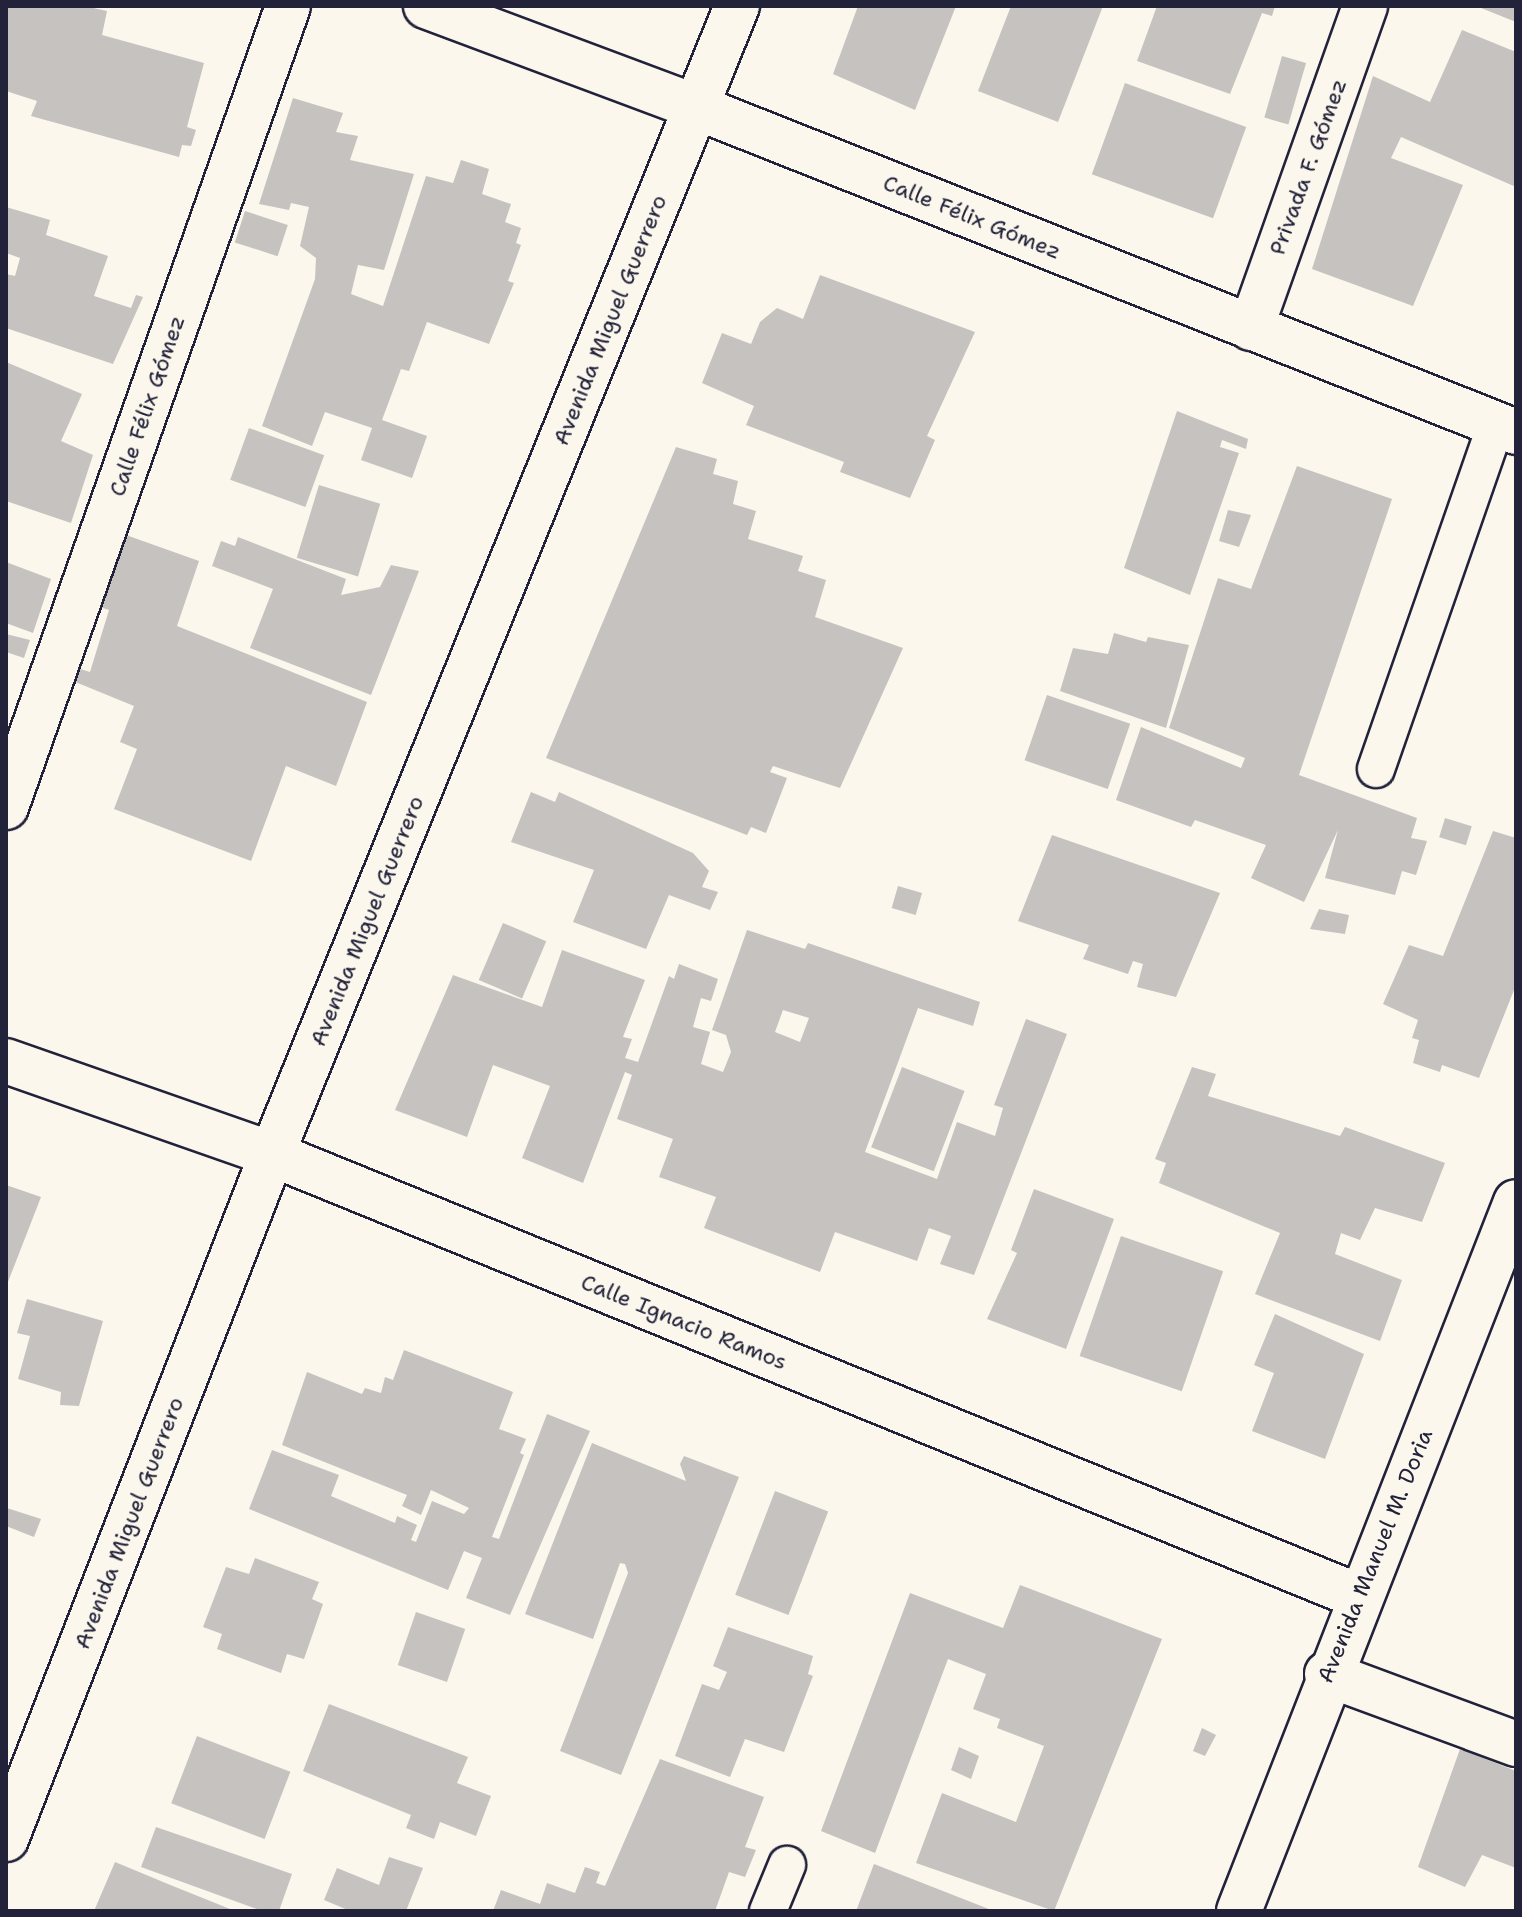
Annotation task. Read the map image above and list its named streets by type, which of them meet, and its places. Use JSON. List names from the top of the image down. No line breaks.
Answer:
{"streets":{"street":["Privada F. Gómez","Calle Félix Gómez","Avenida Miguel Guerrero","Calle Ignacio Ramos","Avenida Manuel M. Doria"]},"crossings":[["Privada F. Gómez","Calle Félix Gómez"],["Calle Félix Gómez","Avenida Miguel Guerrero"],["Avenida Miguel Guerrero","Calle Ignacio Ramos"],["Calle Ignacio Ramos","Avenida Manuel M. Doria"]]}
